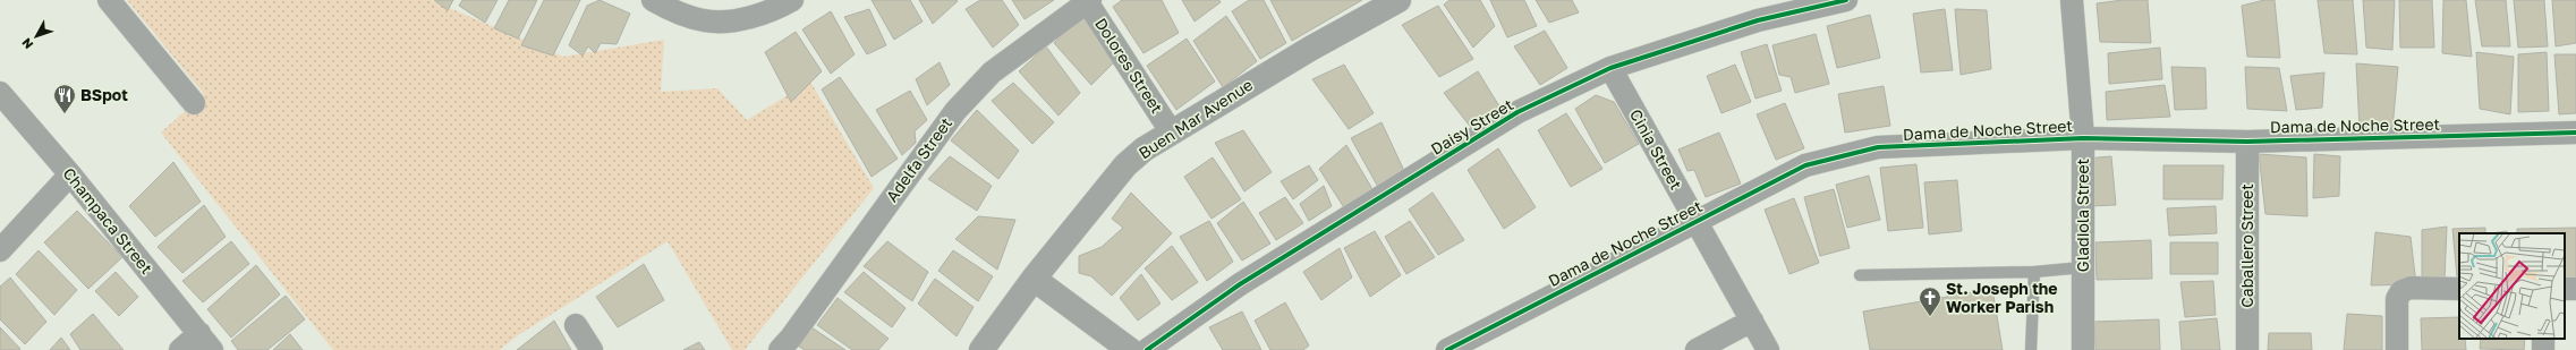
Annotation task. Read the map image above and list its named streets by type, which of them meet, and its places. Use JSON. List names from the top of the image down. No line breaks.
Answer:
{"streets":{"street":["Dolores Street","Buen Mar Avenue","Dama de Noche Street","Daisy Street","Cinia Street","Adelfa Street","Gladiola Street","Champaca Street","Caballero Street"]},"crossings":[["Dolores Street","Buen Mar Avenue"],["Dolores Street","Adelfa Street"],["Dama de Noche Street","Cinia Street"],["Dama de Noche Street","Gladiola Street"],["Dama de Noche Street","Caballero Street"],["Daisy Street","Cinia Street"]],"places":{"restaurant":["BSpot"],"church":["St. Joseph the Worker Parish"]},"north":"bottom left"}
